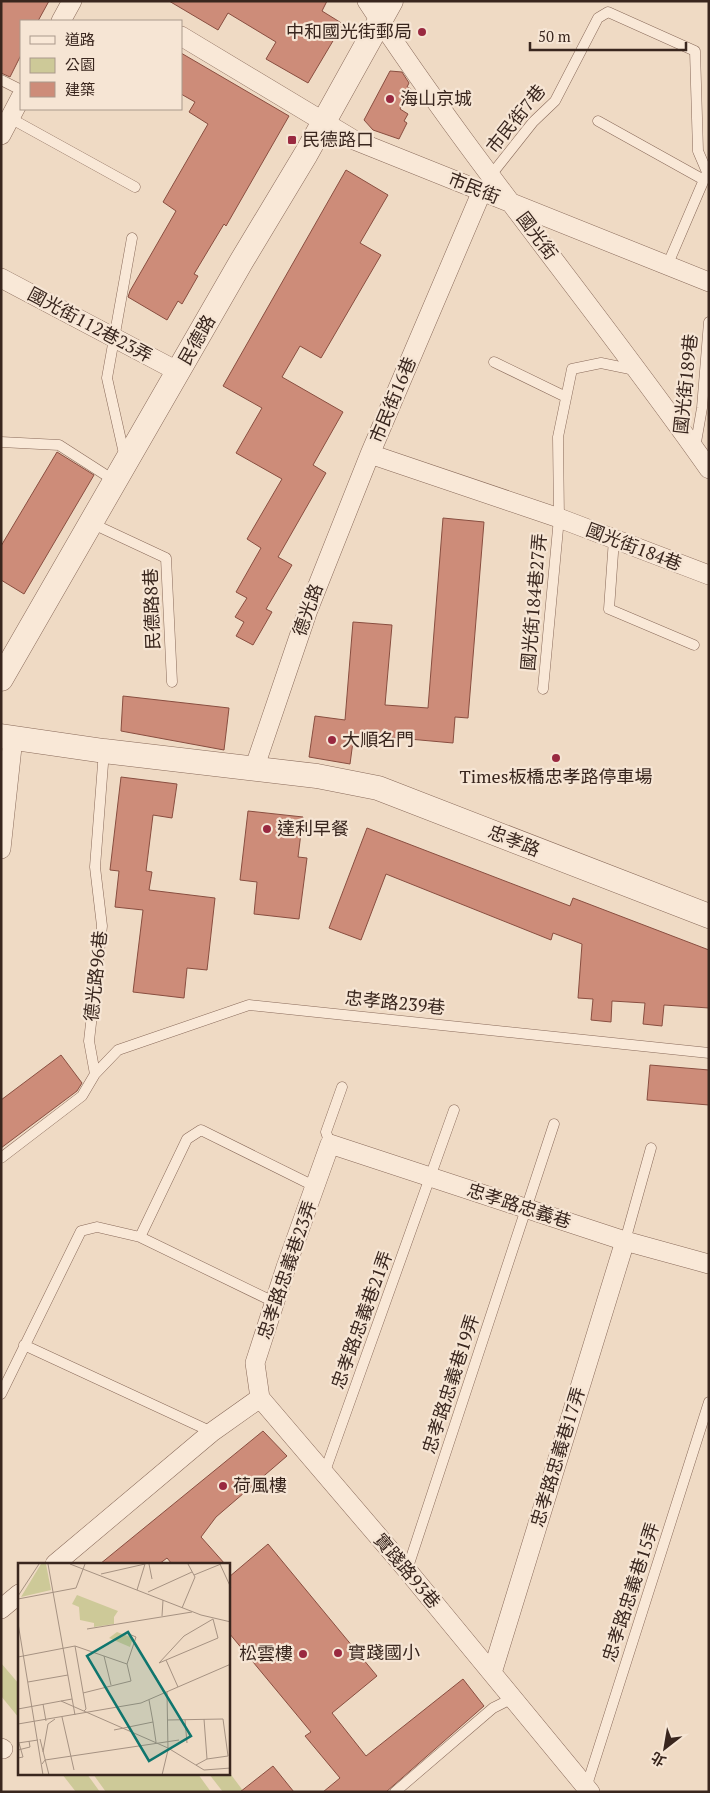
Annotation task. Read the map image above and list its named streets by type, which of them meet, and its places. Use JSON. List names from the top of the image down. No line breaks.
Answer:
{"streets":{"street":["市民街","國光街","國光街112巷23弄","民德路","市民街16巷","國光街184巷","德光路","忠孝路","忠孝路忠義巷","忠孝路忠義巷23弄","忠孝路忠義巷17弄","實踐路93巷"],"lane":["市民街7巷","國光街189巷","國光街184巷27弄","民德路8巷","德光路96巷","忠孝路239巷","忠孝路忠義巷21弄","忠孝路忠義巷19弄","忠孝路忠義巷15弄"]},"crossings":[["市民街7巷","市民街"],["市民街7巷","國光街"],["市民街7巷","市民街16巷"],["市民街","國光街"],["市民街","民德路"],["市民街","市民街16巷"],["國光街","民德路"],["國光街","國光街189巷"],["國光街","市民街16巷"],["國光街","國光街184巷27弄"],["國光街112巷23弄","民德路"],["民德路","民德路8巷"],["市民街16巷","國光街184巷"],["市民街16巷","國光街184巷27弄"],["市民街16巷","德光路"],["國光街184巷","國光街184巷27弄"],["德光路","忠孝路"],["德光路96巷","忠孝路239巷"],["忠孝路忠義巷","忠孝路忠義巷23弄"],["忠孝路忠義巷","忠孝路忠義巷21弄"],["忠孝路忠義巷","忠孝路忠義巷19弄"],["忠孝路忠義巷","忠孝路忠義巷17弄"],["忠孝路忠義巷23弄","實踐路93巷"],["忠孝路忠義巷21弄","實踐路93巷"],["忠孝路忠義巷19弄","實踐路93巷"],["忠孝路忠義巷17弄","實踐路93巷"],["實踐路93巷","忠孝路忠義巷15弄"]],"places":{"other":["中和國光街郵局","海山京城","大順名門","Times板橋忠孝路停車場","達利早餐","荷風樓","實踐國小","松雲樓"],"transit":["民德路口"]},"legend":["道路","公園","建築"],"scale_bar":"50 m","north":"bottom left"}
